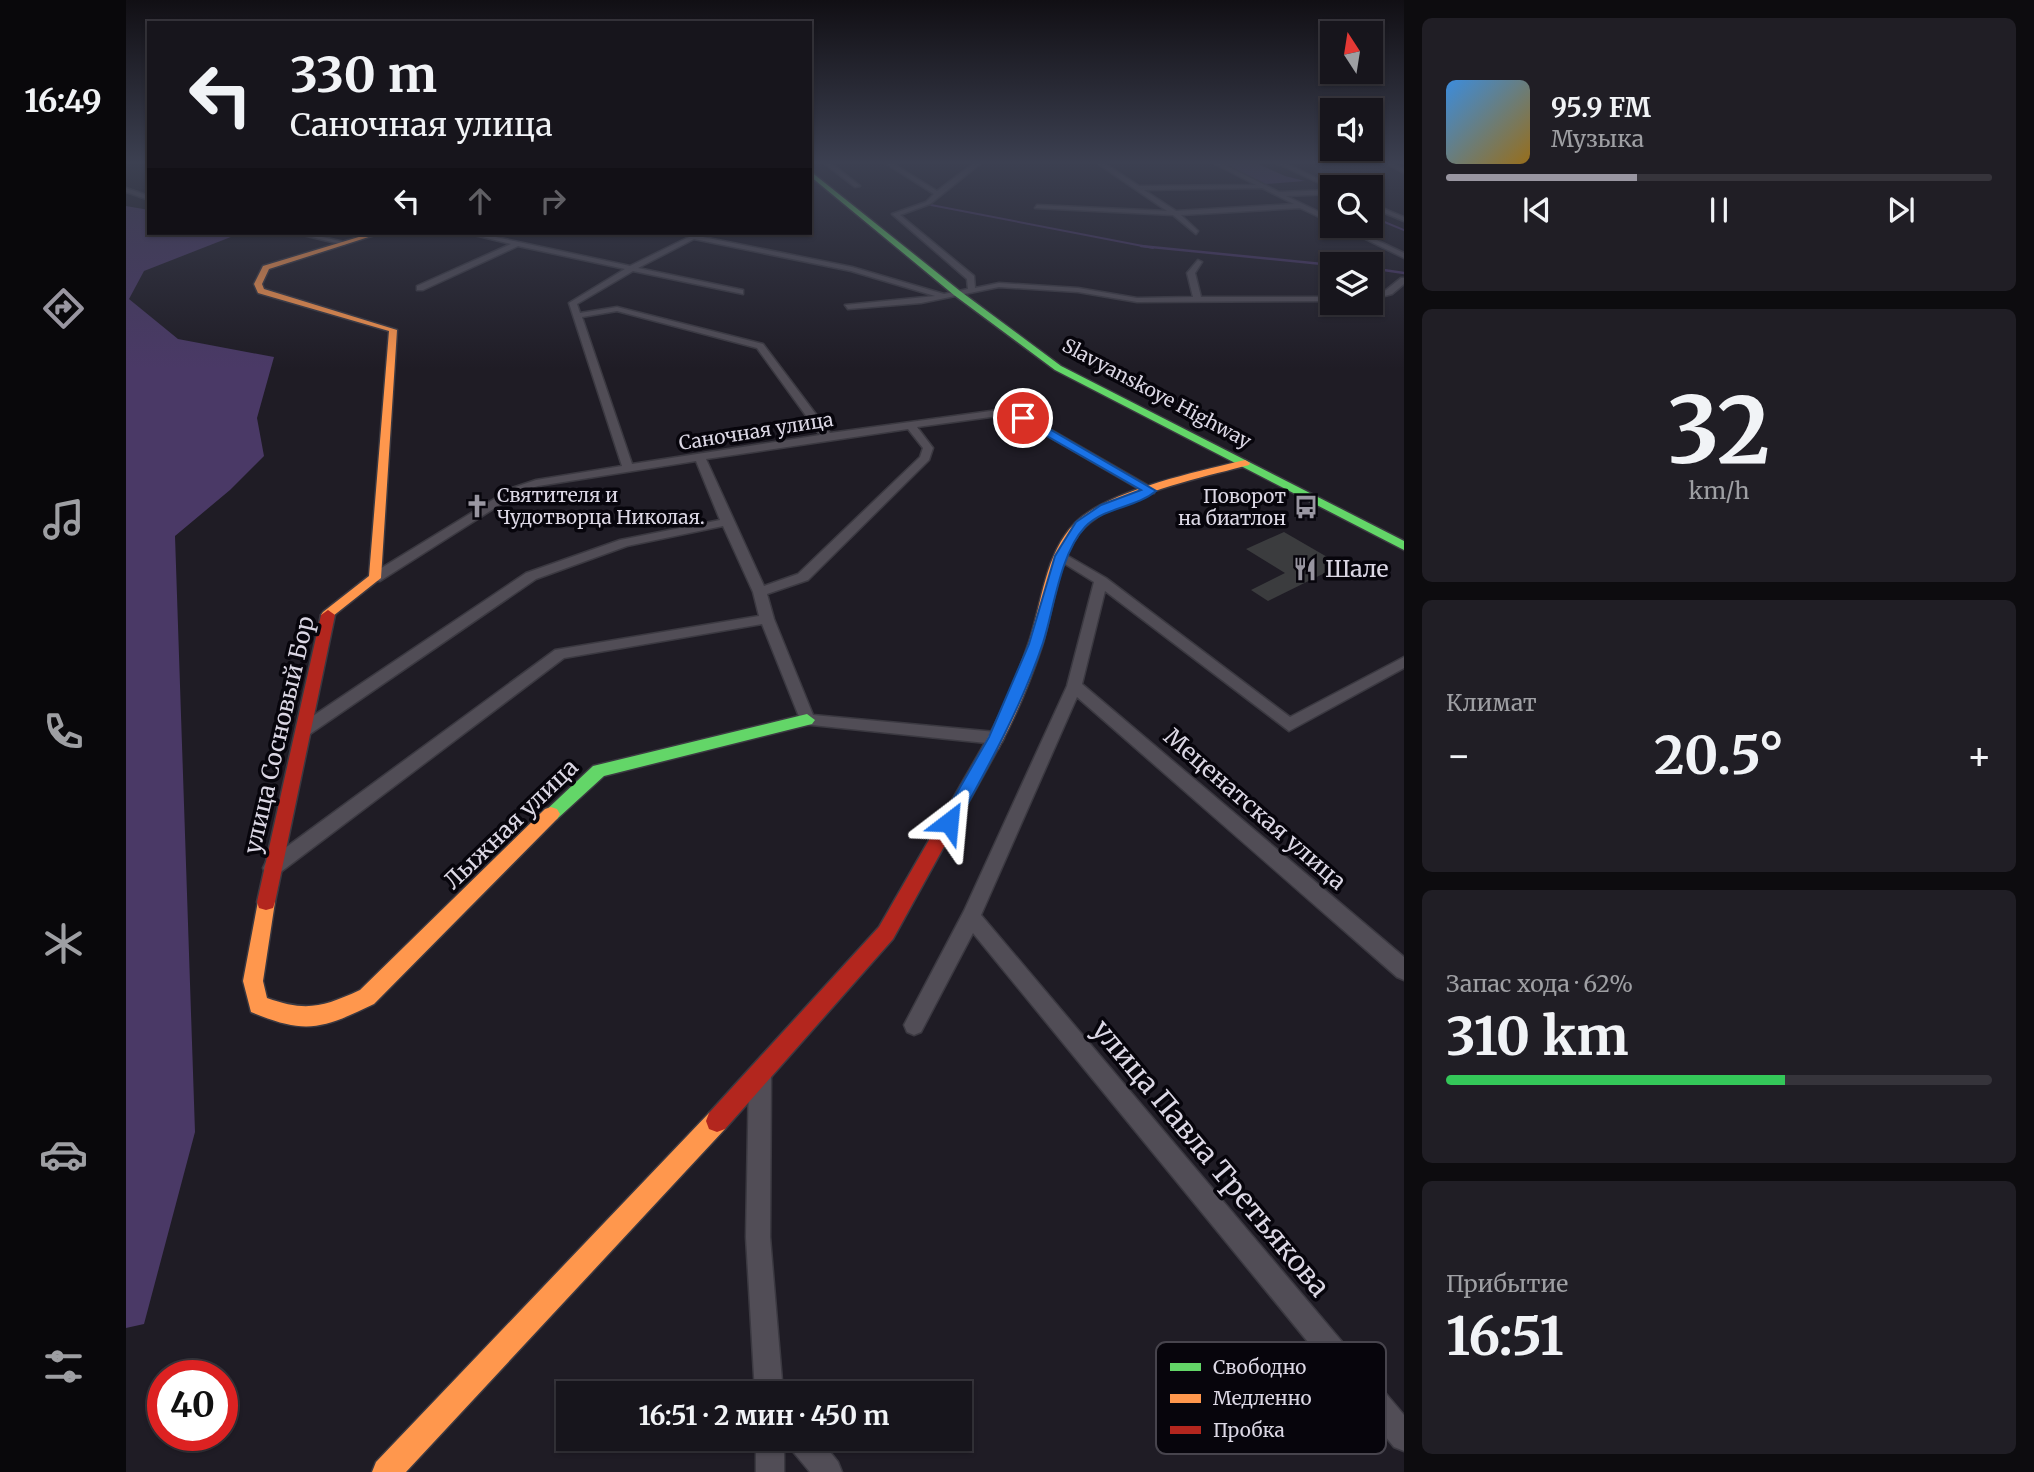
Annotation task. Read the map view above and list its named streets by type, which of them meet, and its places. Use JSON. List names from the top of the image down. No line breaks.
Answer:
{"streets":{"street":["Slavyanskoye Highway","Саночная улица","улица Сосновый Бор","Меценатская улица","Лыжная улица","улица Павла Третьякова"]},"crossings":[["Саночная улица","улица Сосновый Бор"],["улица Сосновый Бор","Лыжная улица"]],"places":{"church":["Святителя и Чудотворца Николая."],"bus stop":["Поворот на биатлон"],"restaurant":["Шале"]},"legend":["Свободно","Медленно","Пробка"],"north":"top","page":{"tabs":"16:49","turn":["330 m","Саночная улица"],"song":["95.9 FM","Музыка"],"tile":[["32","km/h"],"Климат",["Запас хода · 62%","310 km"],["Прибытие","16:51"]],"heat":["−","20.5°","+"],"limit":"40","trip":"16:51 · 2 мин · 450 m"}}
